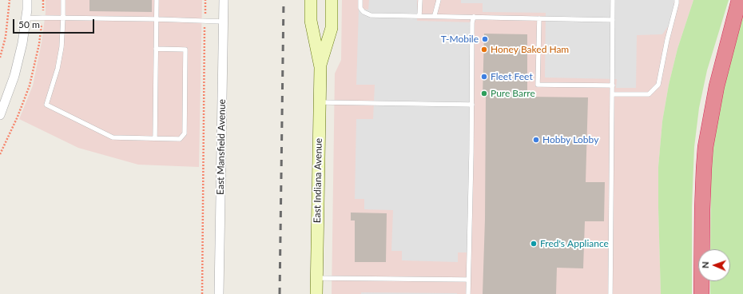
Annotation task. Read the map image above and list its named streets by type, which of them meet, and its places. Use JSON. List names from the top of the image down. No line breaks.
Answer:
{"streets":{"main road":["East Indiana Avenue"],"street":["East Mansfield Avenue"]},"places":["T-Mobile","Honey Baked Ham","Fleet Feet","Pure Barre","Hobby Lobby","Fred's Appliance"],"scale_bar":"50 m","north":"left"}
